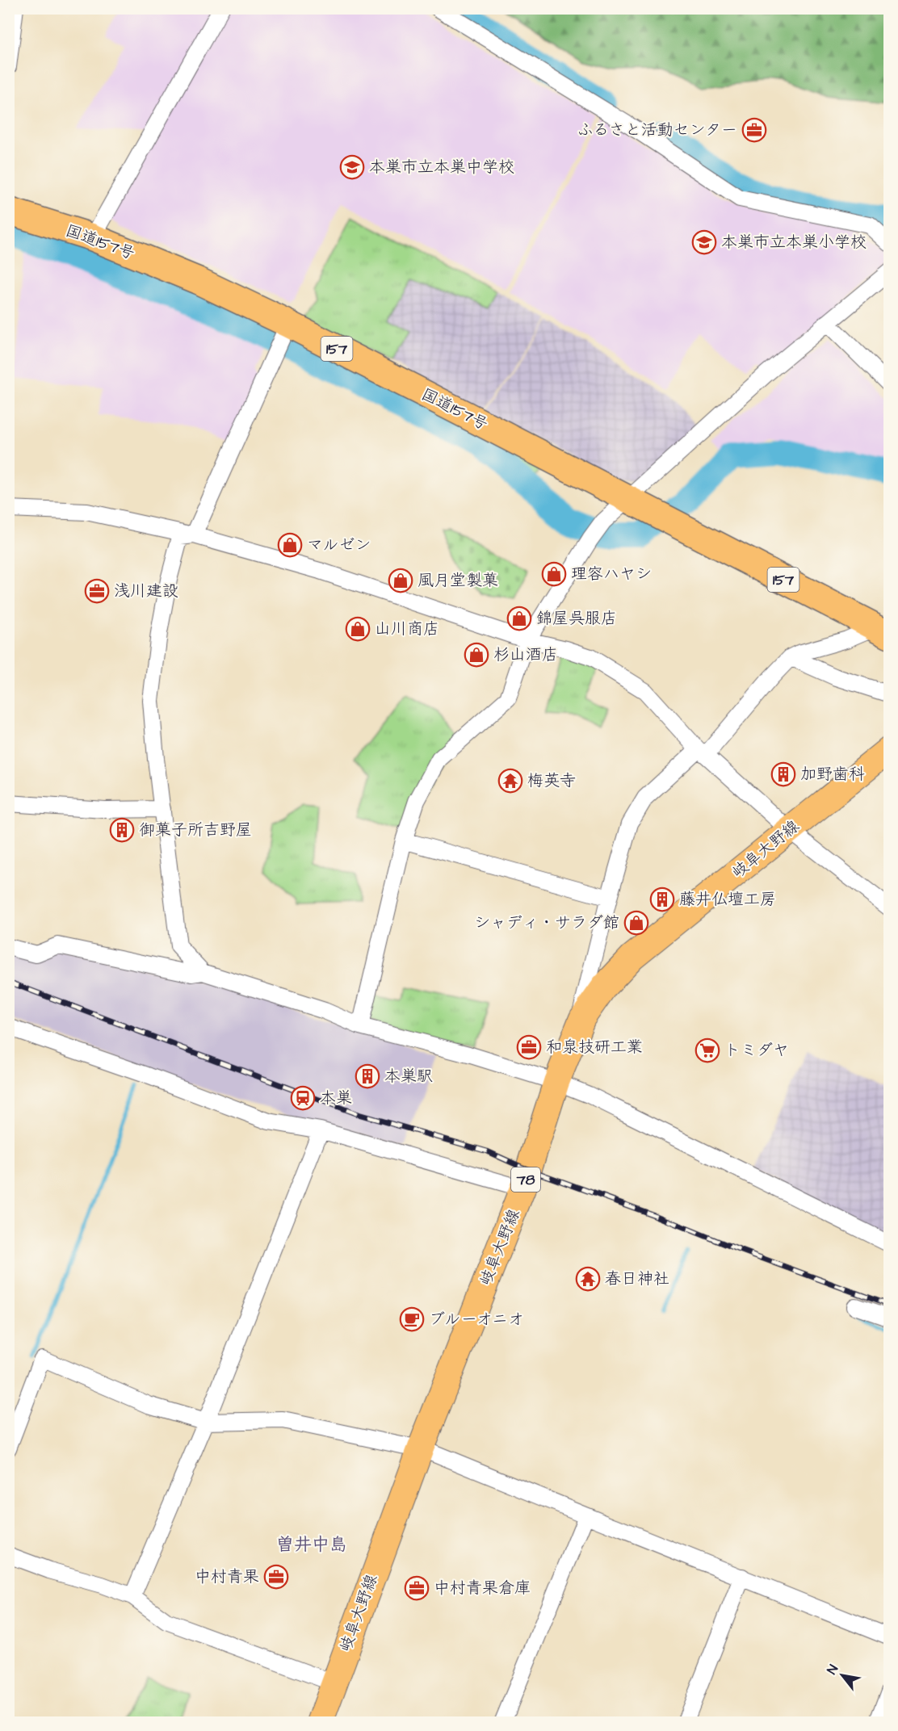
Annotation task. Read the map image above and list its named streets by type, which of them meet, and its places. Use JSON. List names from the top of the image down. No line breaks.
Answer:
{"streets":{"highway":["国道157号","157"],"main road":["岐阜大野線","78"]},"districts":["曽井中島"],"places":{"office":["ふるさと活動センター","浅川建設","和泉技研工業","中村青果","中村青果倉庫"],"school or university":["本巣市立本巣中学校","本巣市立本巣小学校"],"shop":["マルゼン","理容ハヤシ","風月堂製菓","錦屋呉服店","山川商店","杉山酒店","シャディ・サラダ館"],"building":["加野歯科","御菓子所吉野屋","藤井仏壇工房","本巣駅"],"temple":["梅英寺","春日神社"],"supermarket":["トミダヤ"],"station":["本巣"],"cafe":["ブルーオニオ"]},"north":"top left"}
